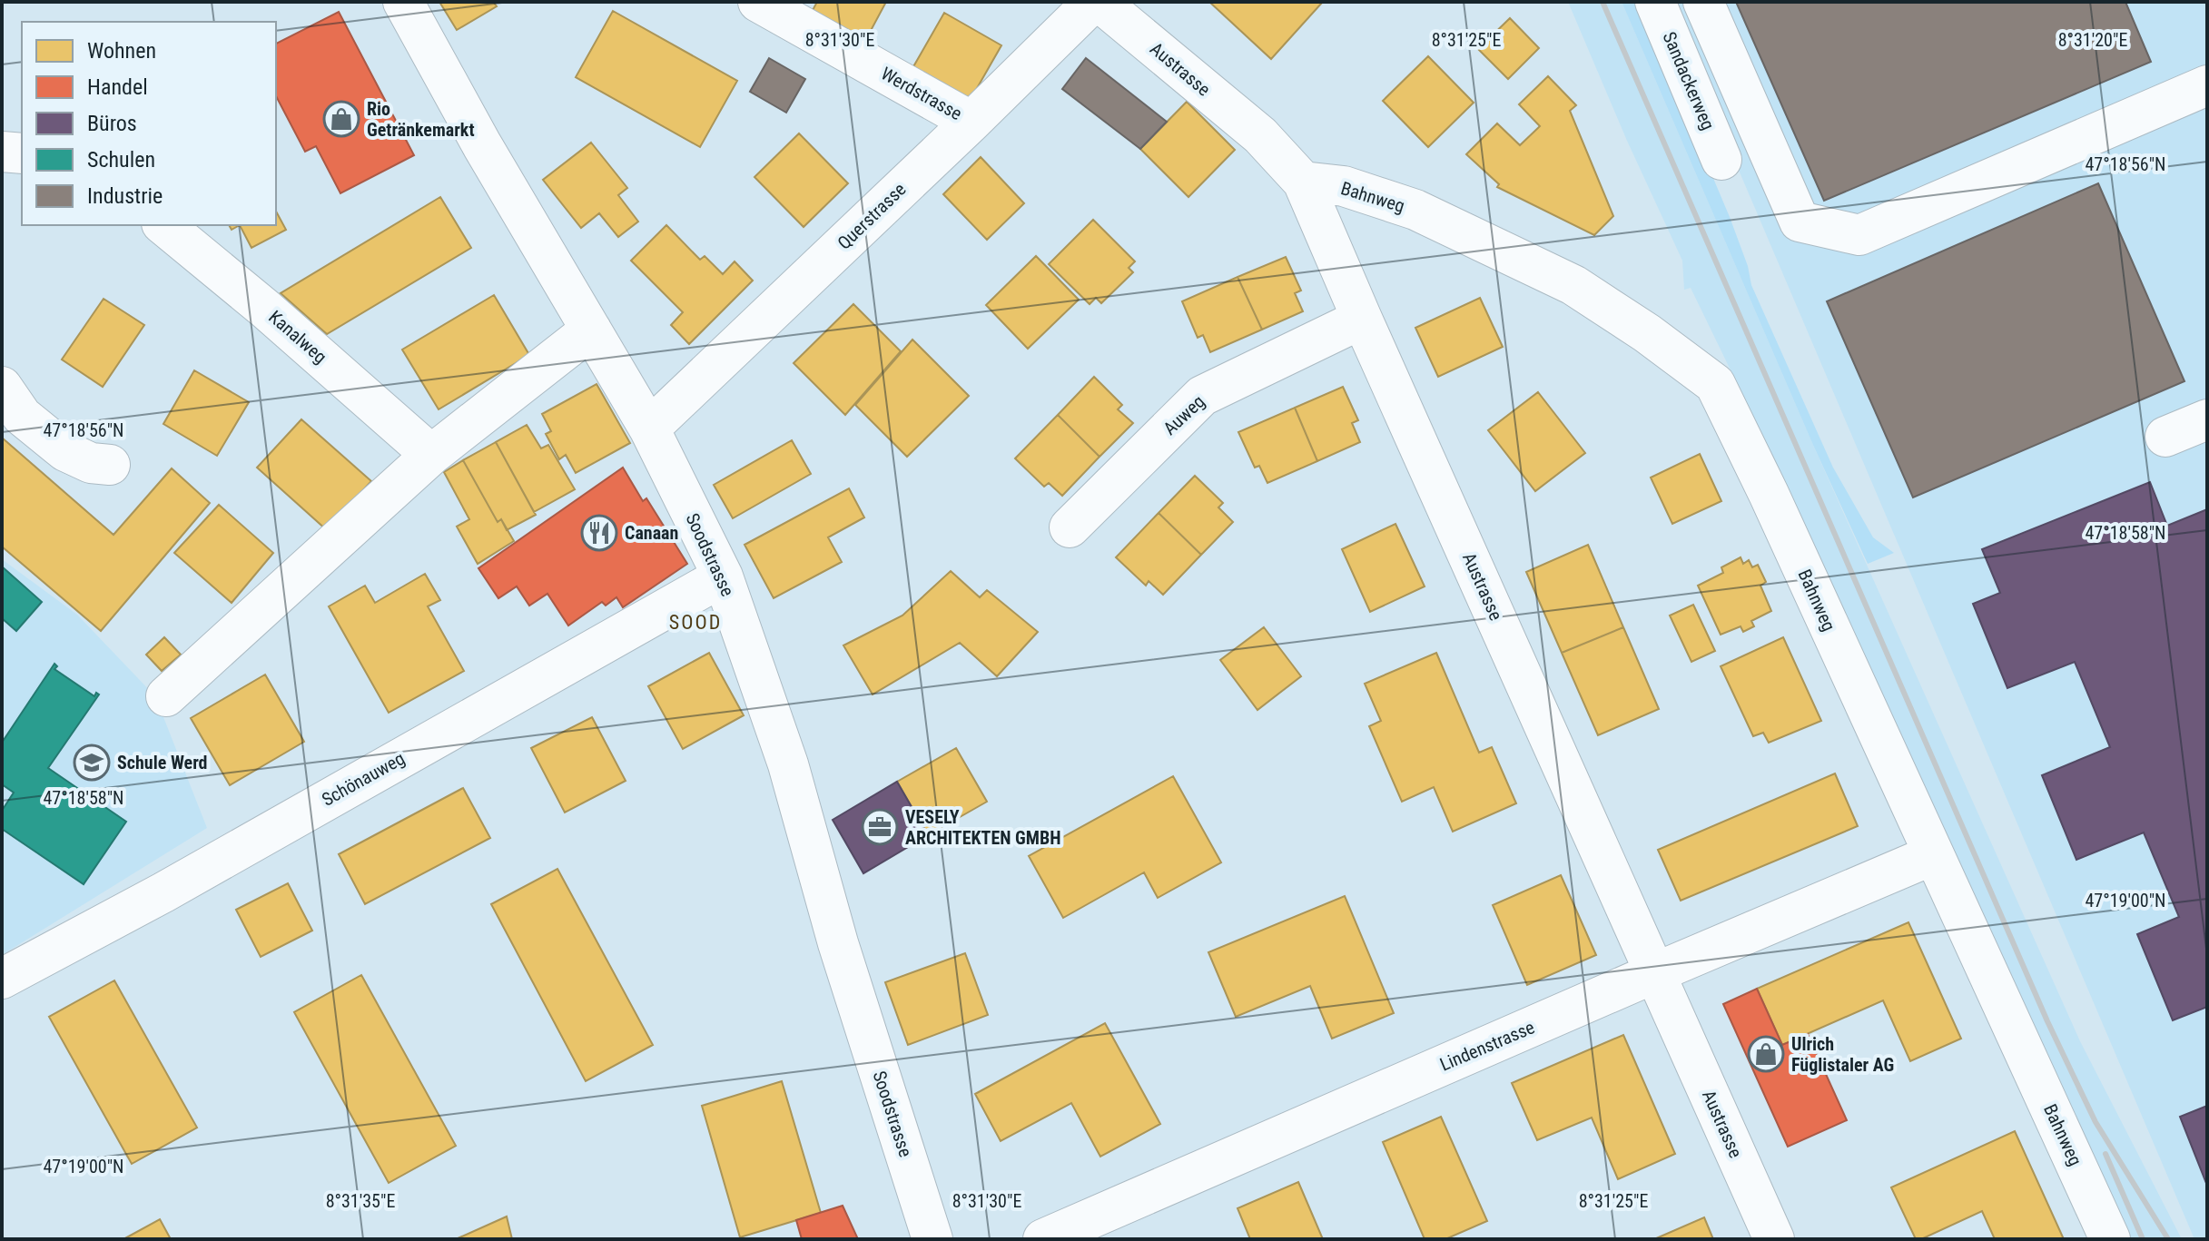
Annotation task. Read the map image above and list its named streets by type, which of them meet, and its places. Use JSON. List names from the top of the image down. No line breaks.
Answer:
{"streets":{"street":["Austrasse","Sandackerweg","Werdstrasse","Bahnweg","Querstrasse","Kanalweg","Auweg","Soodstrasse","Schönauweg","Lindenstrasse"]},"crossings":[["Austrasse","Bahnweg"],["Austrasse","Auweg"],["Austrasse","Lindenstrasse"],["Werdstrasse","Querstrasse"],["Bahnweg","Lindenstrasse"],["Querstrasse","Soodstrasse"],["Soodstrasse","Schönauweg"]],"districts":["SOOD"],"places":{"shop":["Rio Getränkemarkt","Ulrich Füglistaler AG"],"restaurant":["Canaan"],"school or university":["Schule Werd"],"office":["VESELY ARCHITEKTEN GMBH"]},"legend":["Wohnen","Handel","Büros","Schulen","Industrie"],"coordinates":["8°31'30\"E","8°31'25\"E","8°31'20\"E","47°18'56\"N","47°18'58\"N","47°19'00\"N","8°31'35\"E"]}
